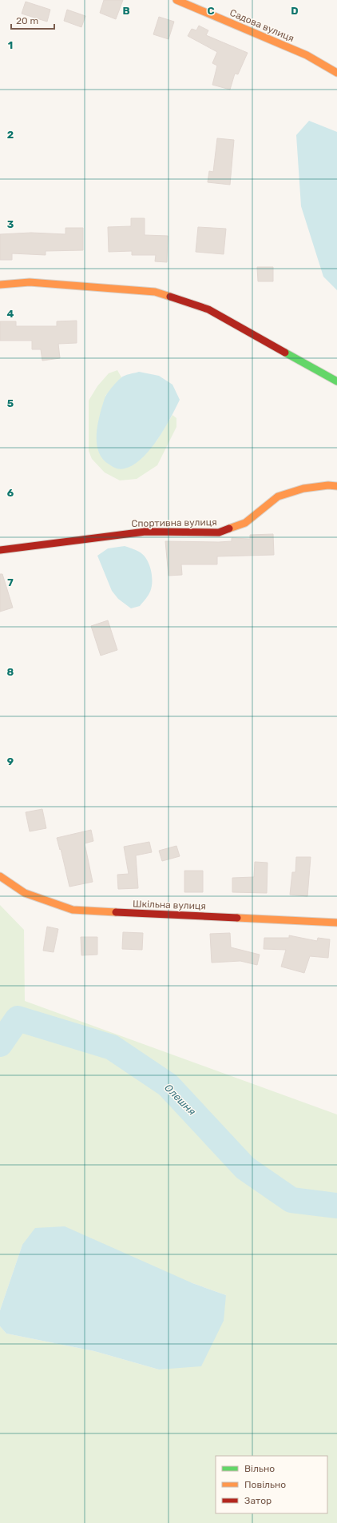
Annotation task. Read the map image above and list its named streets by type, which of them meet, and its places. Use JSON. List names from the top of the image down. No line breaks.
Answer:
{"streets":{"street":["Садова вулиця","Спортивна вулиця","Шкільна вулиця"]},"water":["Олешня"],"legend":["Вільно","Повільно","Затор"],"scale_bar":"20 m","grid":{"columns":["B","C","D"],"rows":["1","2","3","4","5","6","7","8","9"]}}
